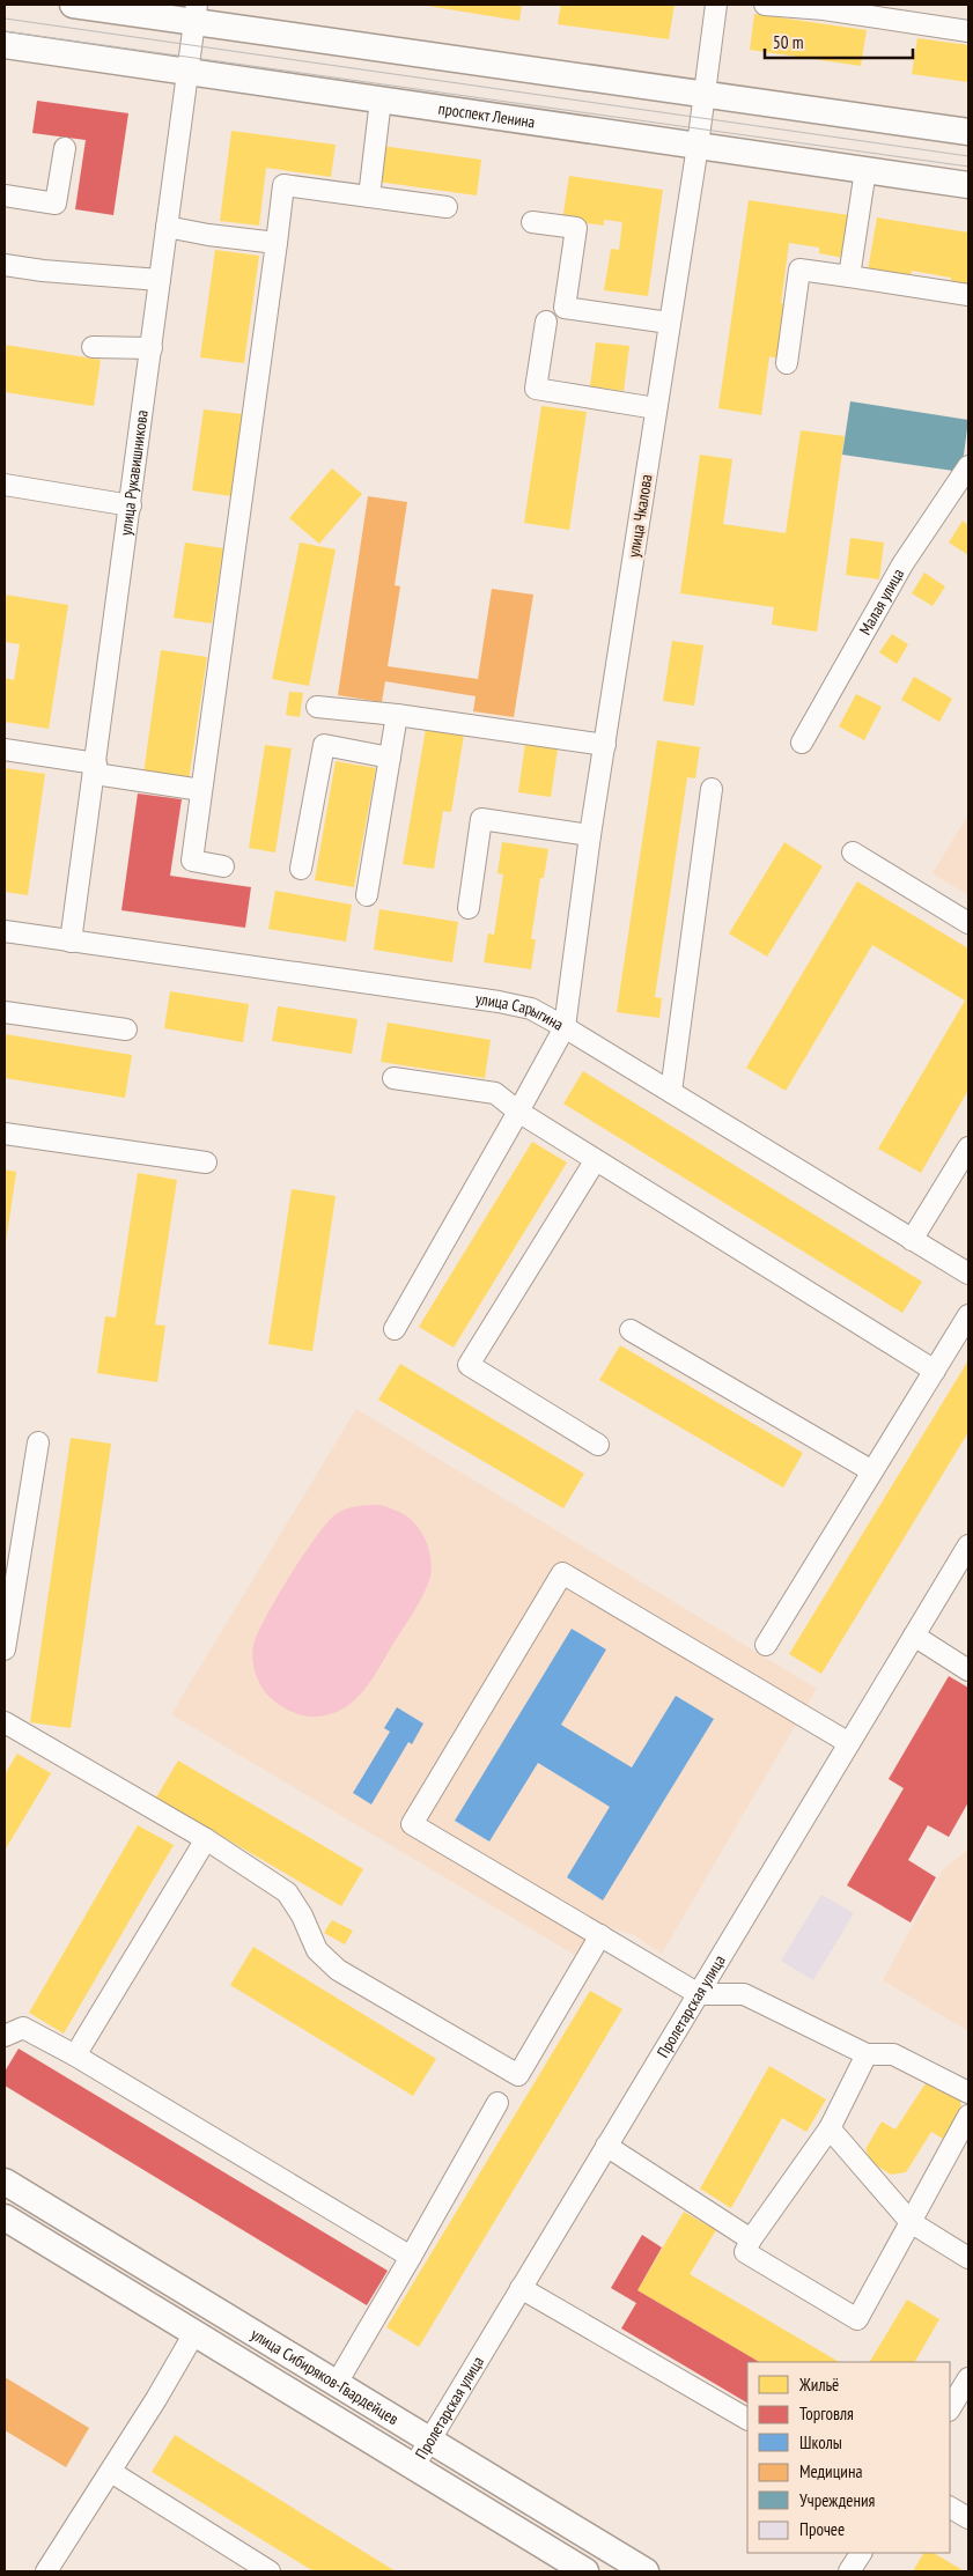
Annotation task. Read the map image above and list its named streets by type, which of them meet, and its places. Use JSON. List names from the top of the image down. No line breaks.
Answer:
{"streets":{"main road":["проспект Ленина","улица Сибиряков-Гвардейцев"],"street":["улица Рукавишникова","улица Чкалова","Малая улица","улица Сарыгина","Пролетарская улица"]},"crossings":[["проспект Ленина","улица Рукавишникова"],["проспект Ленина","улица Чкалова"],["улица Рукавишникова","улица Сарыгина"],["улица Чкалова","улица Сарыгина"],["Пролетарская улица","улица Сибиряков-Гвардейцев"]],"legend":["Жильё","Торговля","Школы","Медицина","Учреждения","Прочее"],"scale_bar":"50 m"}
